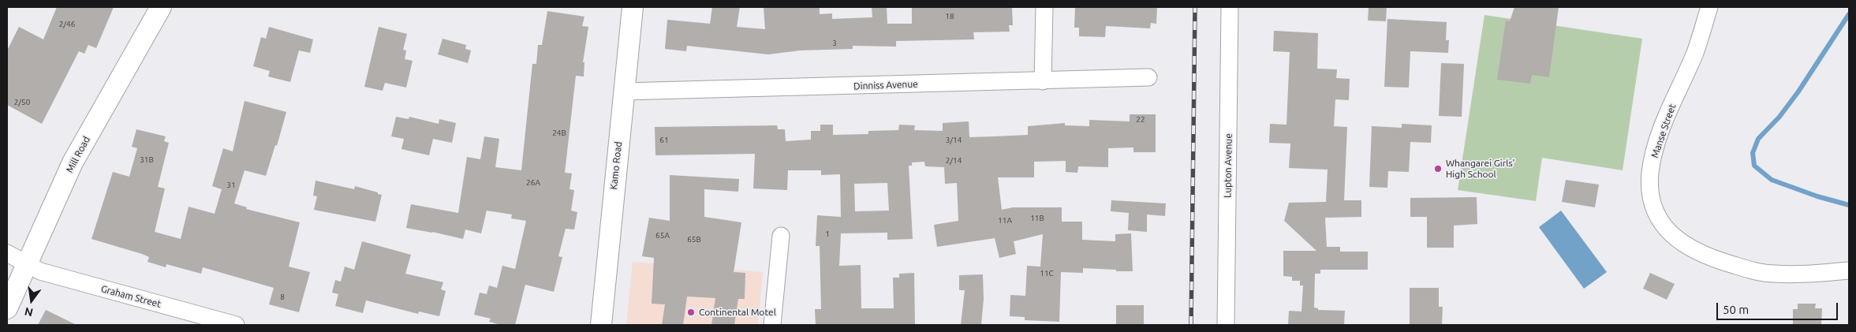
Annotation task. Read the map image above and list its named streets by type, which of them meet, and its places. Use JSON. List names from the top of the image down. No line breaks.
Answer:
{"streets":{"main road":["Mill Road","Kamo Road"],"street":["Dinniss Avenue","Manse Street","Lupton Avenue","Graham Street"]},"crossings":[["Dinniss Avenue","Kamo Road"],["Mill Road","Graham Street"]],"places":["Whangarei Girls' High School","Continental Motel"],"house_numbers":["18","2/46","3","2/50","22","24B","61","3/14","31B","2/14","26A","31","11B","11A","1","65A","65B","11C","8"],"scale_bar":"50 m","north":"bottom"}
